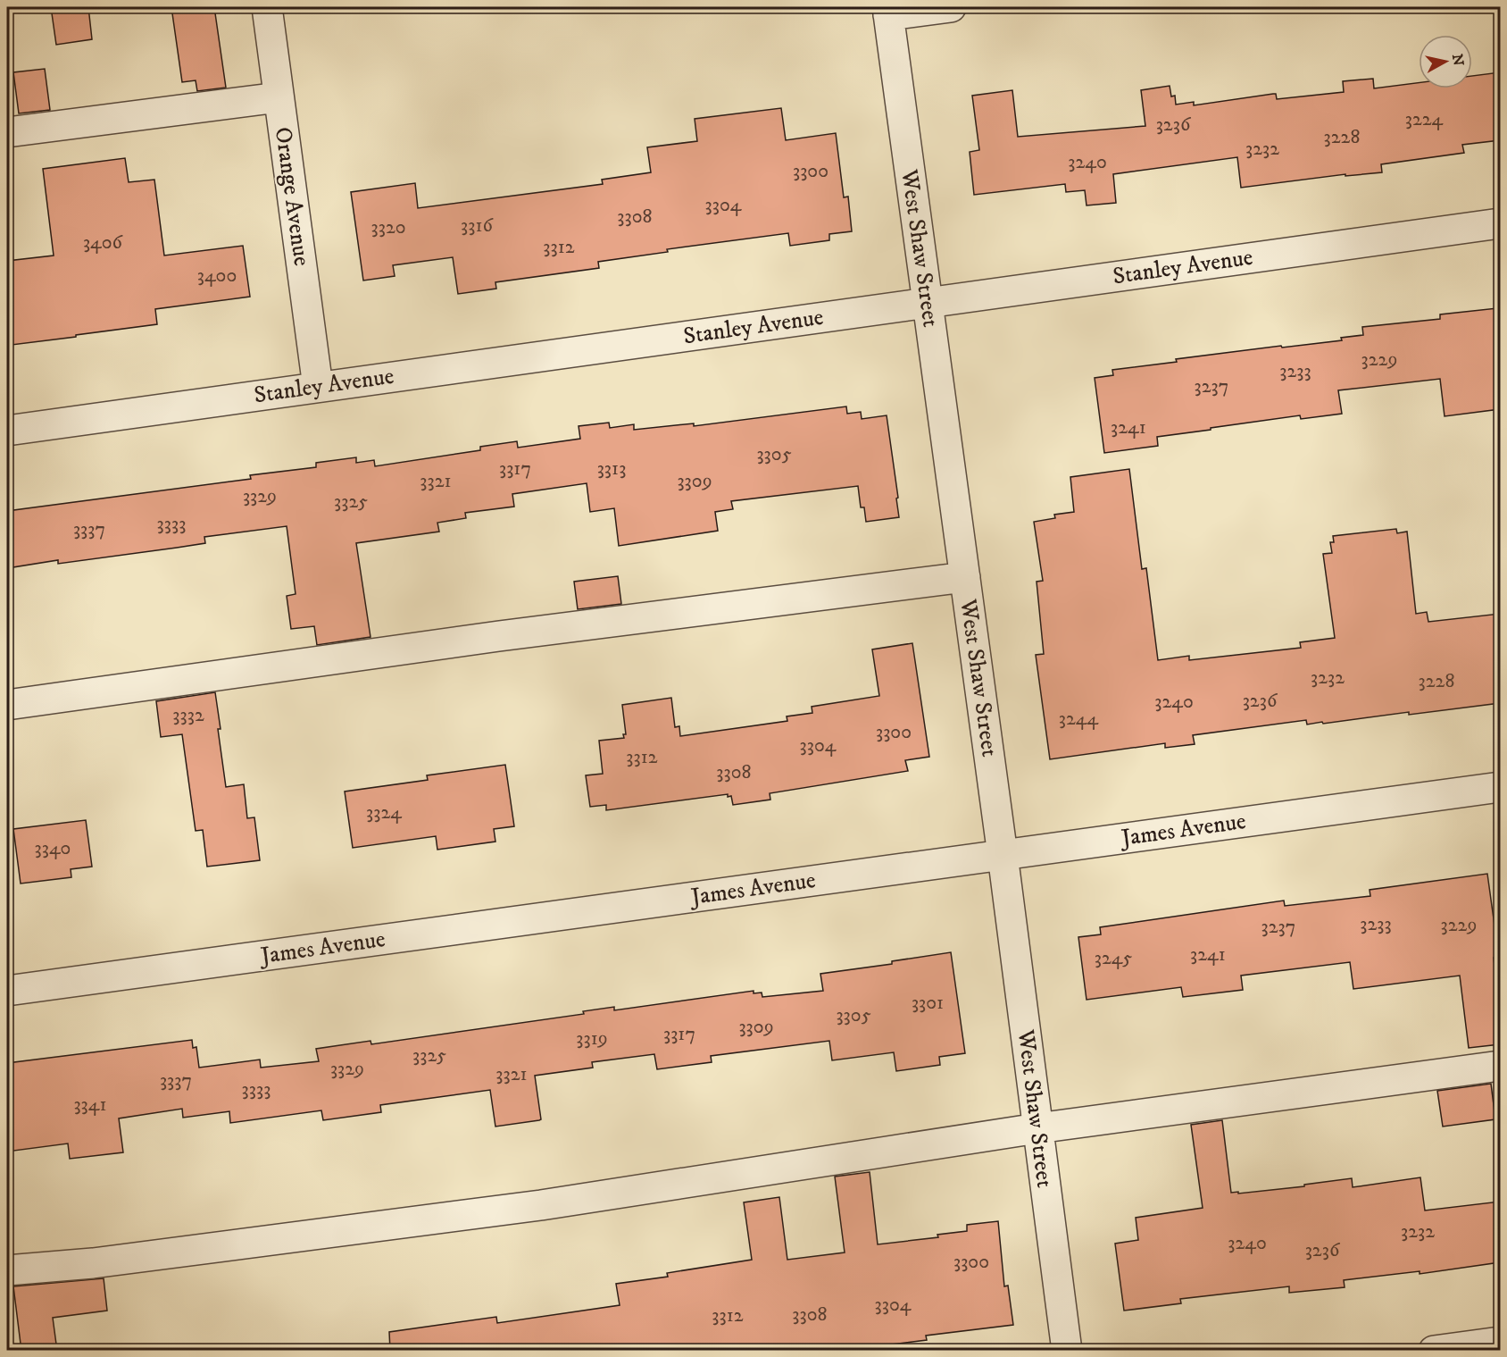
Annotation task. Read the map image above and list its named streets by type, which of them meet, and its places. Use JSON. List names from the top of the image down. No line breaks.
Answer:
{"streets":{"street":["Orange Avenue","West Shaw Street","Stanley Avenue","James Avenue"]},"crossings":[["Orange Avenue","Stanley Avenue"],["West Shaw Street","Stanley Avenue"],["West Shaw Street","James Avenue"]],"house_numbers":["3224","3236","3228","3232","3240","3300","3304","3308","3316","3320","3406","3312","3400","3229","3233","3237","3241","3305","3317","3313","3321","3309","3329","3325","3333","3337","3232","3228","3236","3240","3332","3244","3300","3304","3312","3308","3324","3340","3233","3229","3237","3241","3245","3301","3305","3309","3317","3319","3325","3329","3321","3337","3333","3341","3232","3240","3236","3300","3304","3308","3312"],"north":"right"}
